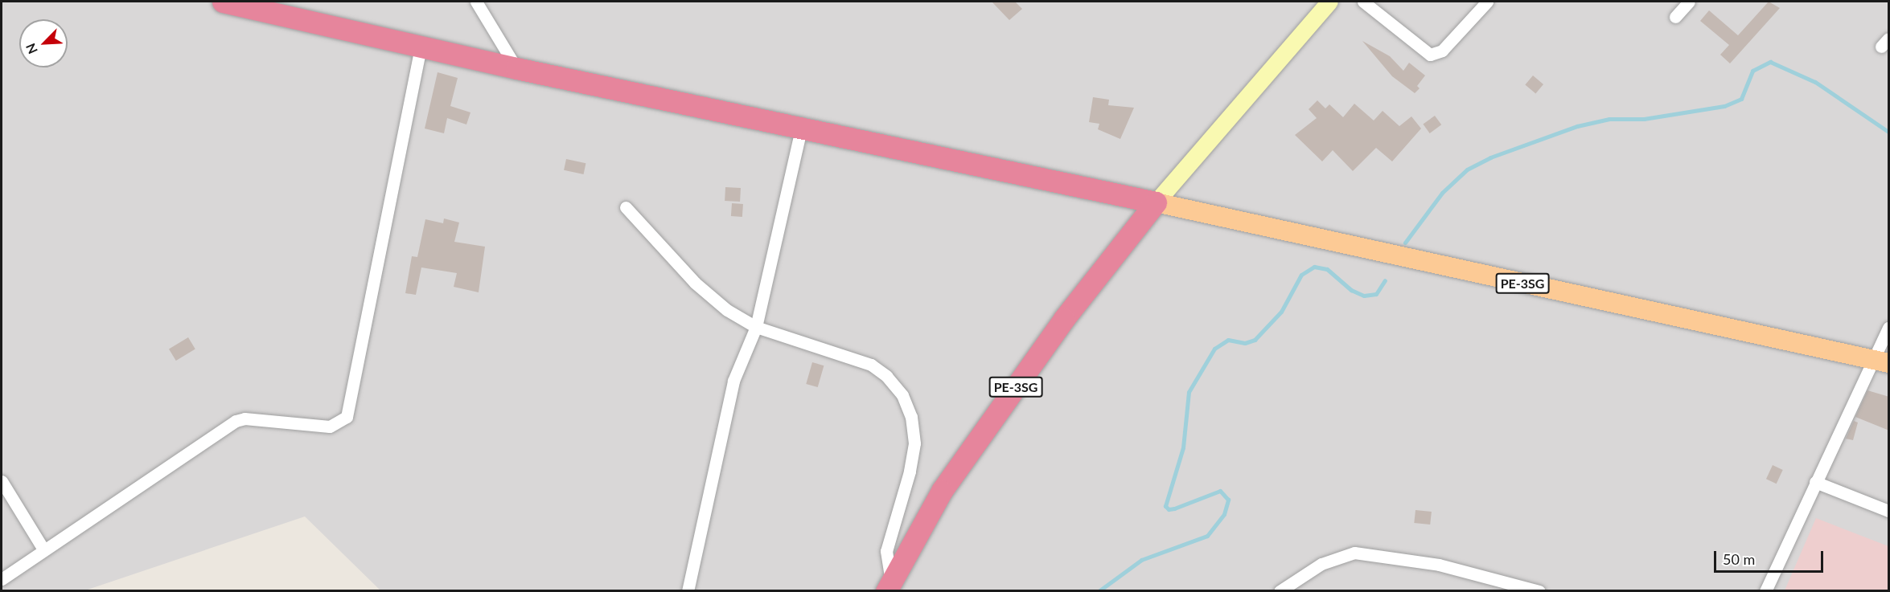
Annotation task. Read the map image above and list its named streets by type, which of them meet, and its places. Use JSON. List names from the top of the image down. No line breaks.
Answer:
{"streets":{"highway":["PE-3SG"]},"scale_bar":"50 m","north":"bottom left"}
